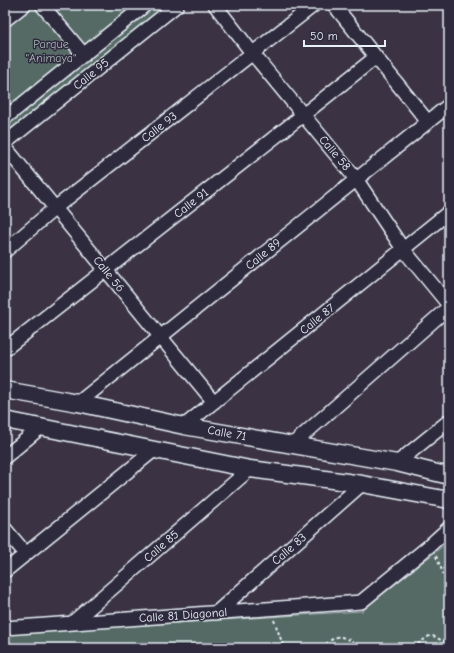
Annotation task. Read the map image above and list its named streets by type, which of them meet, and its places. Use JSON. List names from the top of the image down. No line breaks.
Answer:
{"streets":{"main road":["Calle 71"],"street":["Calle 95","Calle 93","Calle 58","Calle 91","Calle 89","Calle 56","Calle 87","Calle 85","Calle 83","Calle 81 Diagonal"]},"crossings":[["Calle 93","Calle 58"],["Calle 93","Calle 56"],["Calle 58","Calle 91"],["Calle 58","Calle 89"],["Calle 58","Calle 87"],["Calle 91","Calle 56"],["Calle 89","Calle 56"],["Calle 89","Calle 71"],["Calle 56","Calle 87"],["Calle 87","Calle 71"],["Calle 85","Calle 81 Diagonal"],["Calle 83","Calle 81 Diagonal"]],"parks":["Parque \"Animaya\""],"scale_bar":"50 m"}
